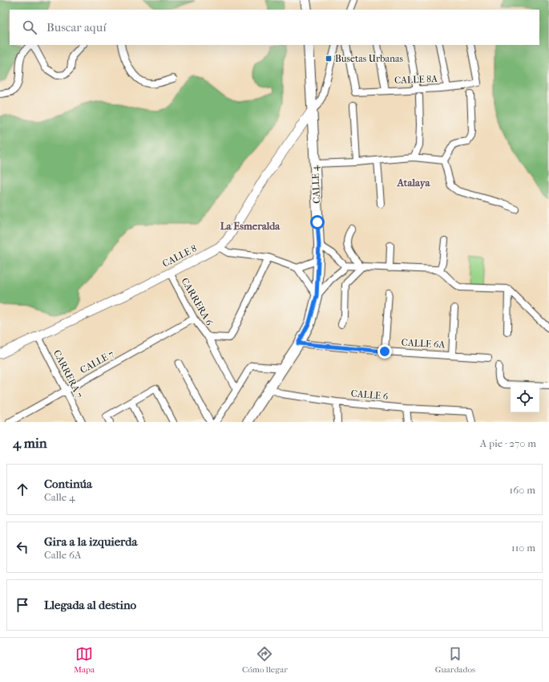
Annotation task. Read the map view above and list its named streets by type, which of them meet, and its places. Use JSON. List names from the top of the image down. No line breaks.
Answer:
{"streets":{"main road":["CALLE 4","CALLE 8"],"street":["CALLE 8A","CARRERA 6","CALLE 6A","CALLE 7","CARRERA 7","CALLE 6"]},"crossings":[["CALLE 4","CALLE 8"],["CALLE 4","CALLE 6A"],["CALLE 4","CALLE 6"],["CALLE 8","CARRERA 6"],["CALLE 8","CARRERA 7"],["CARRERA 6","CALLE 7"],["CALLE 7","CARRERA 7"]],"districts":["Atalaya","La Esmeralda"],"places":{"transit":["Busetas Urbanas"]},"page":{"search":"Buscar aquí","heading":["4 min","A pie · 270 m"],"list":[["Continúa","Calle 4","160 m"],["Gira a la izquierda","Calle 6A","110 m"],"Llegada al destino"],"nav":["Mapa","Cómo llegar","Guardados"]}}
